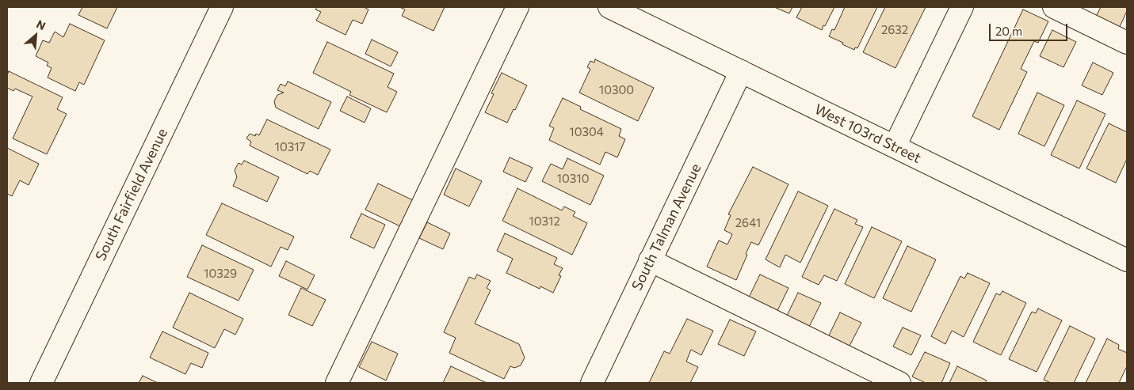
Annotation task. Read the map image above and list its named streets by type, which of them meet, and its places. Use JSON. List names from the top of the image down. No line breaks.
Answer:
{"streets":{"street":["West 103rd Street","South Fairfield Avenue","South Talman Avenue"]},"crossings":[["West 103rd Street","South Talman Avenue"]],"house_numbers":["2632","10300","10304","10317","10310","10312","2641","10329"],"scale_bar":"20 m","north":"top right"}
